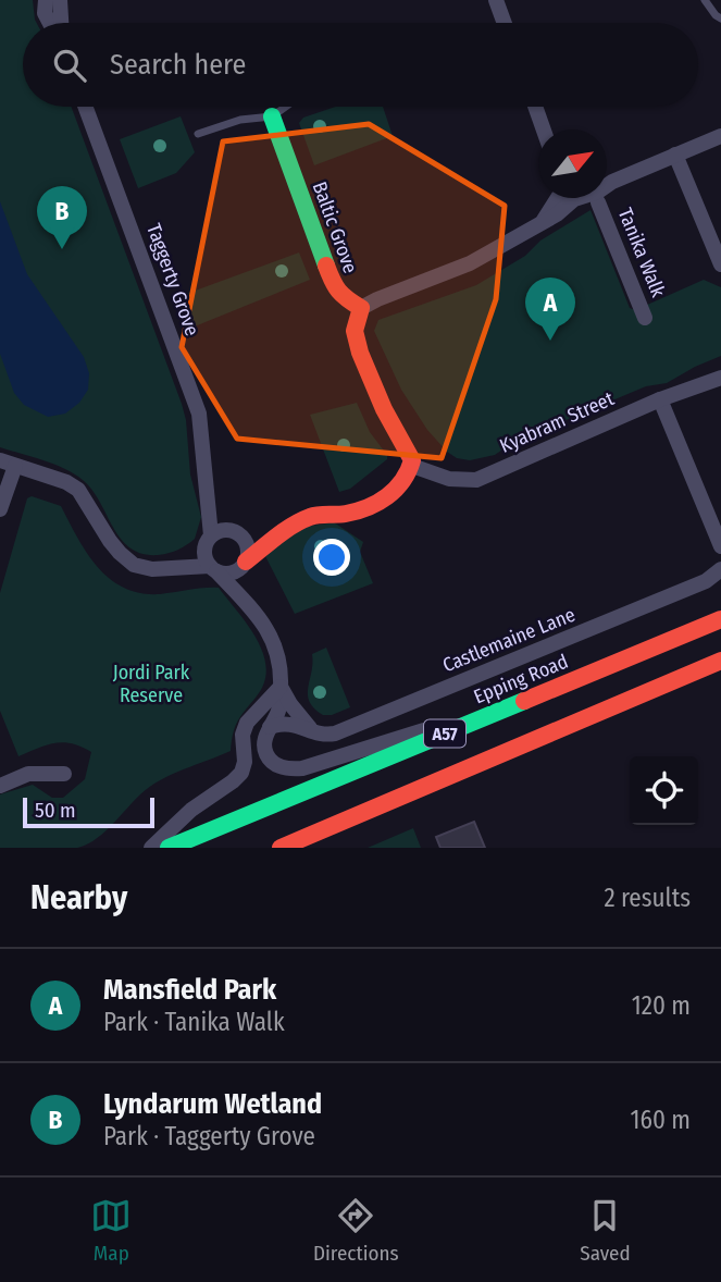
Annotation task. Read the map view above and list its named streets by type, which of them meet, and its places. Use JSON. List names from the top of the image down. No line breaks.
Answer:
{"streets":{"main road":["Baltic Grove","Epping Road","A57"],"street":["Tanika Walk","Taggerty Grove","Kyabram Street","Castlemaine Lane"]},"parks":["Jordi Park Reserve"],"scale_bar":"50 m","north":"top right","page":{"search":"Search here","pins":["B","A"],"scale":"50 m","heading":["Nearby","2 results"],"list":[{"mark":"A","name":"Mansfield Park","note":"Park · Tanika Walk","value":"120 m"},{"mark":"B","name":"Lyndarum Wetland","note":"Park · Taggerty Grove","value":"160 m"}],"nav":["Map","Directions","Saved"]}}
